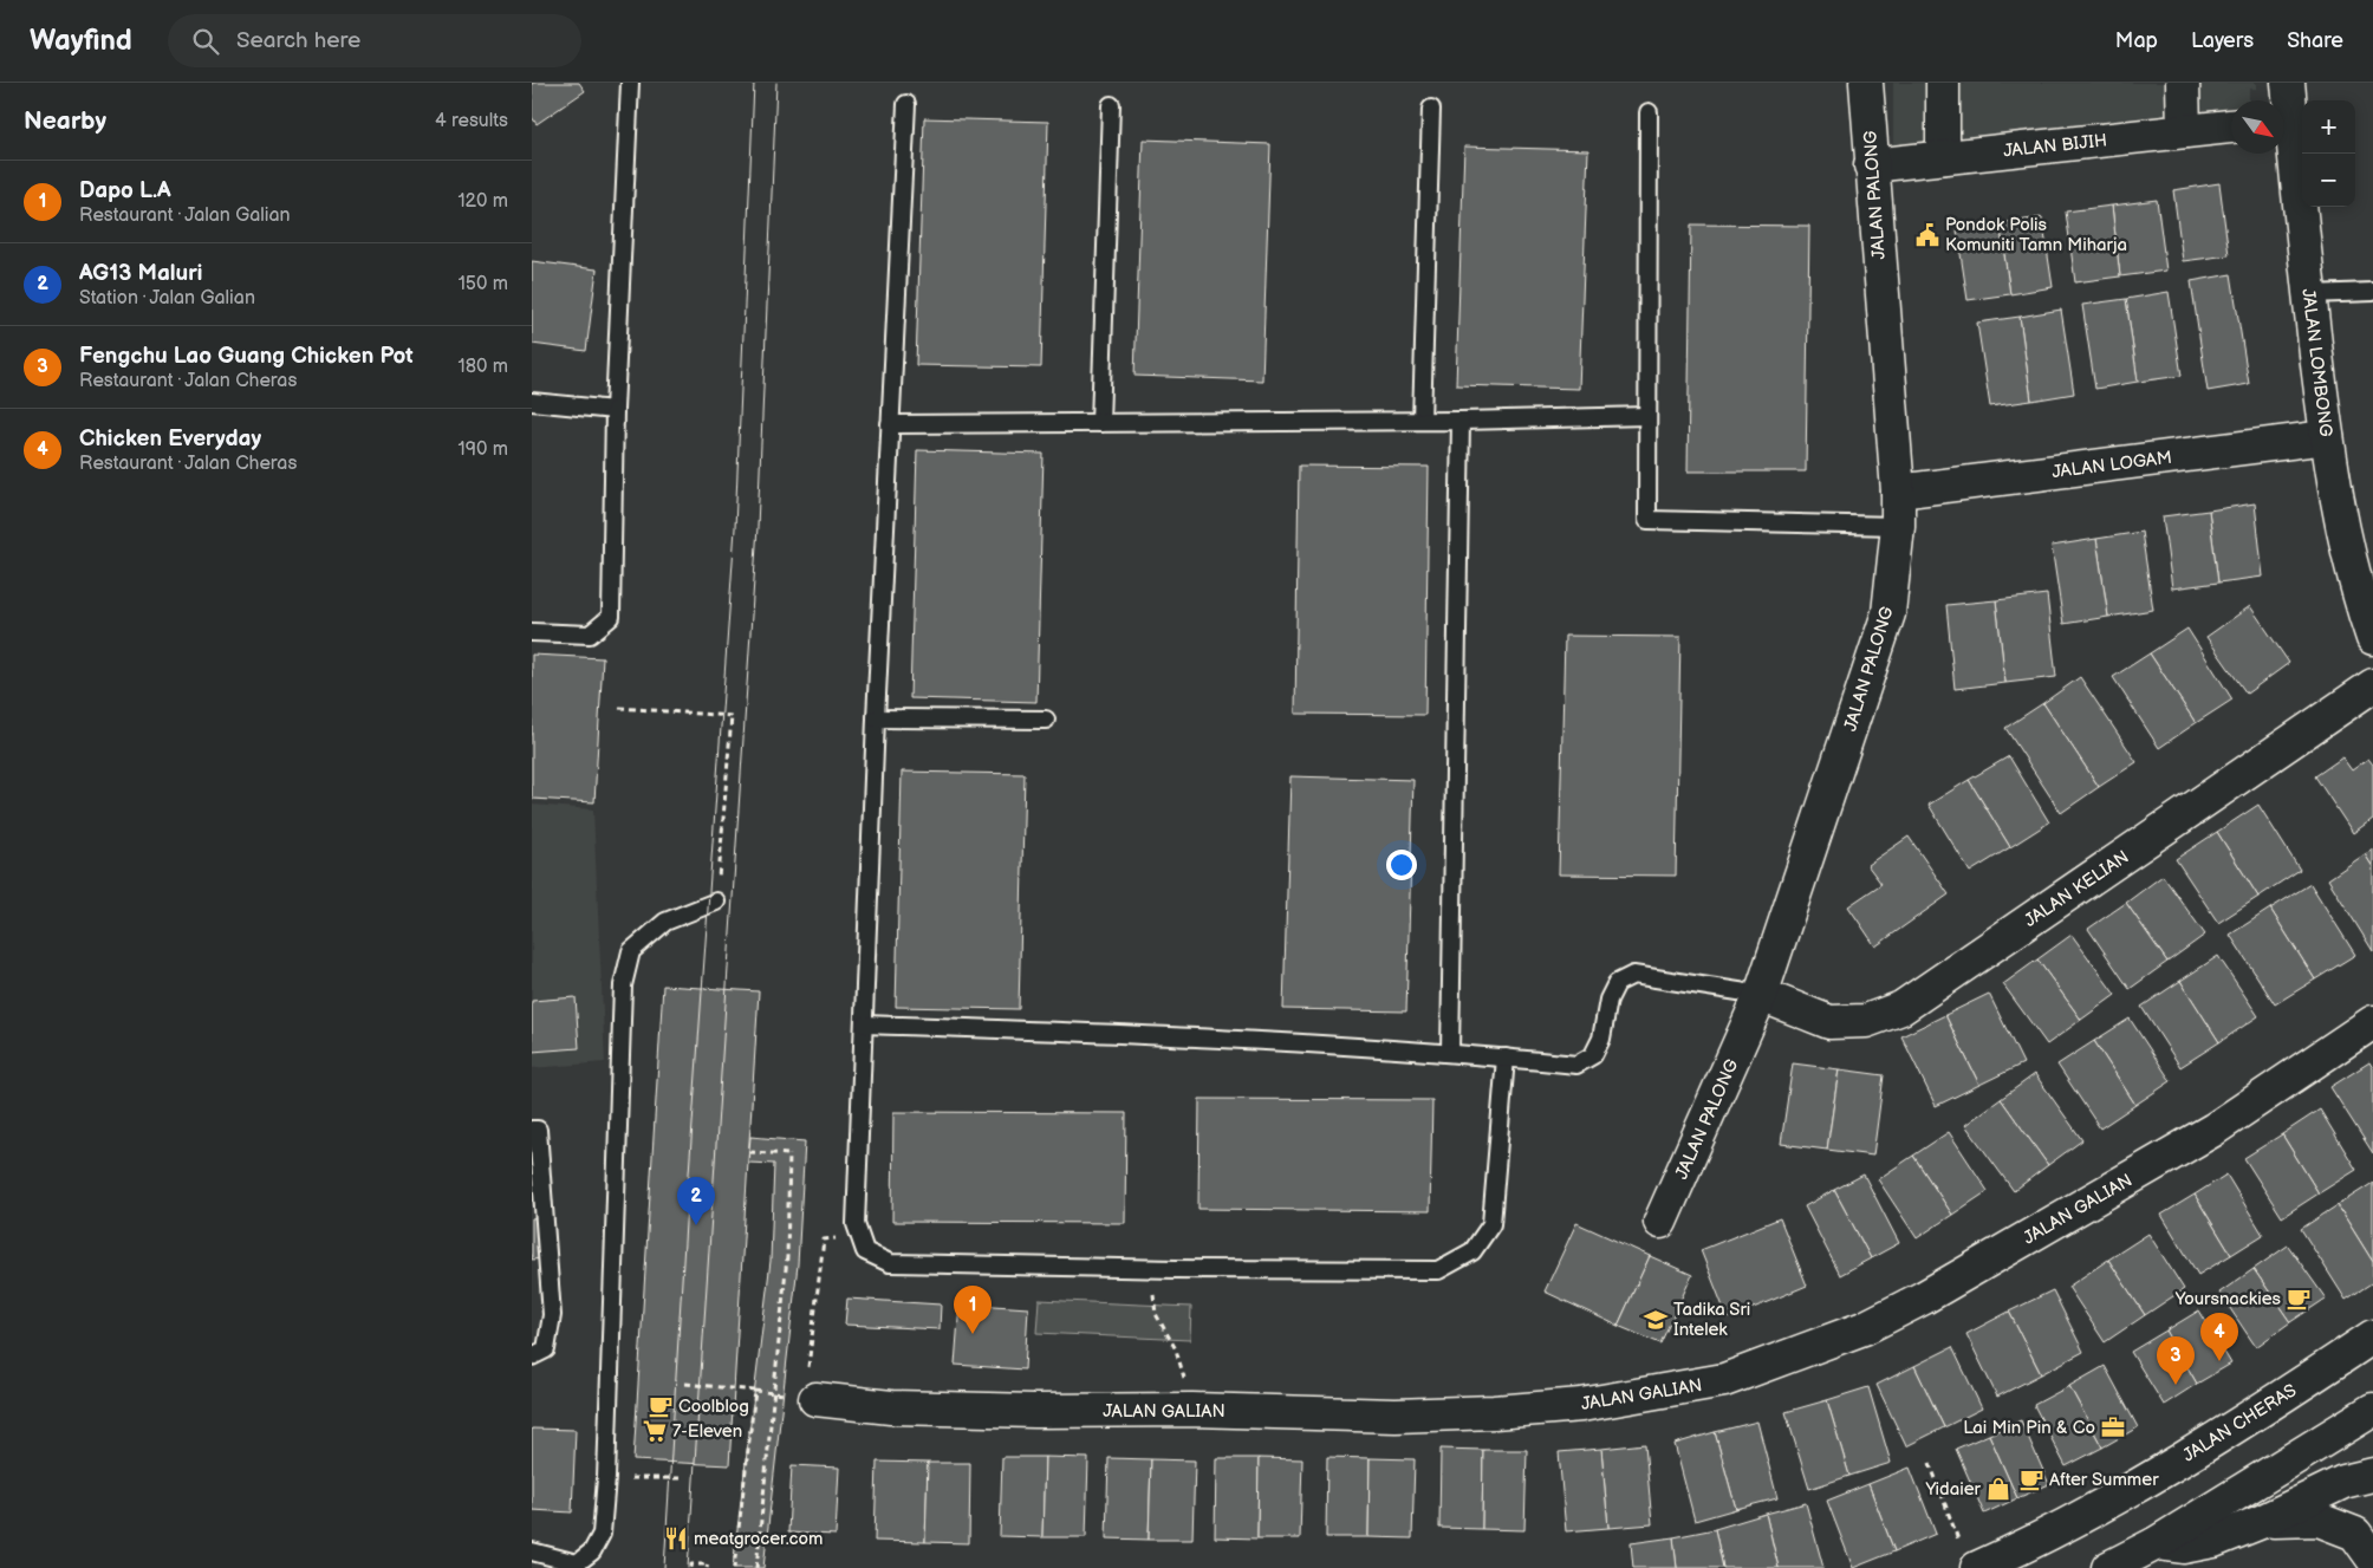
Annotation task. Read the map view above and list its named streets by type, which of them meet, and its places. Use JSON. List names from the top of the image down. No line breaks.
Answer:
{"streets":{"street":["JALAN BIJIH","JALAN PALONG","JALAN LOMBONG","JALAN LOGAM","JALAN KELIAN","JALAN GALIAN","JALAN CHERAS"]},"crossings":[["JALAN BIJIH","JALAN PALONG"],["JALAN PALONG","JALAN LOGAM"],["JALAN PALONG","JALAN KELIAN"],["JALAN LOMBONG","JALAN LOGAM"]],"places":{"public building":["Pondok Polis Komuniti Tamn Miharja"],"cafe":["Yoursnackies","Coolblog","After Summer"],"school or university":["Tadika Sri Intelek"],"office":["Lai Min Pin & Co"],"supermarket":["7-Eleven"],"shop":["Yidaier"],"restaurant":["meatgrocer.com"]},"north":"bottom right","page":{"header":"Wayfind","search":"Search here","nav":["Map","Layers","Share"],"heading":["Nearby","4 results"],"map_buttons":["+","−"],"list":[{"mark":"1","name":"Dapo L.A","note":"Restaurant · Jalan Galian","value":"120 m"},{"mark":"2","name":"AG13 Maluri","note":"Station · Jalan Galian","value":"150 m"},{"mark":"3","name":"Fengchu Lao Guang Chicken Pot","note":"Restaurant · Jalan Cheras","value":"180 m"},{"mark":"4","name":"Chicken Everyday","note":"Restaurant · Jalan Cheras","value":"190 m"}],"pins":["2","1","4","3"]}}
